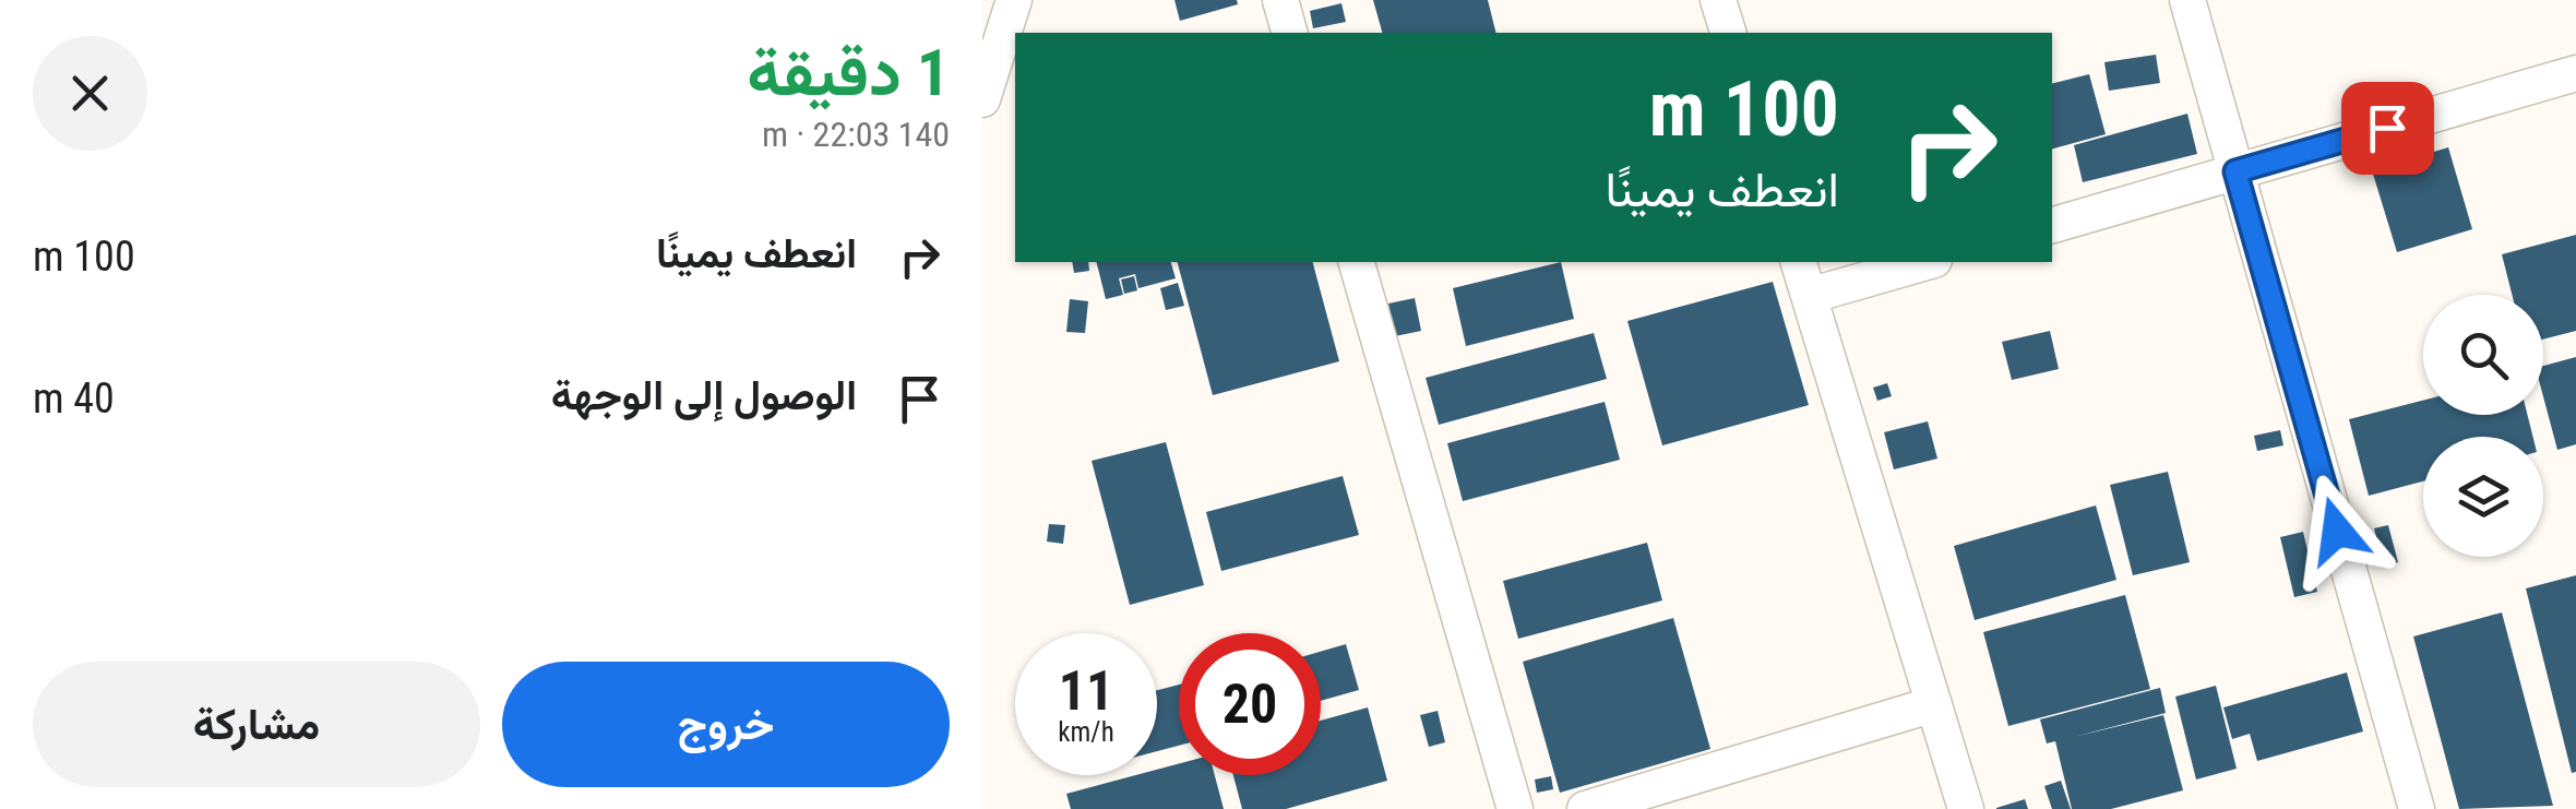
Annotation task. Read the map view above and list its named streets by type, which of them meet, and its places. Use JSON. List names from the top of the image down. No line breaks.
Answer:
{"page":{"heading":["1 دقيقة","140 m · 22:03"],"turn":["100 m","انعطف يمينًا"],"list":[{"name":"انعطف يمينًا","value":"100 m"},{"name":"الوصول إلى الوجهة","value":"40 m"}],"speed":"11 km/h","limit":"20","buttons":["خروج","مشاركة"]}}
